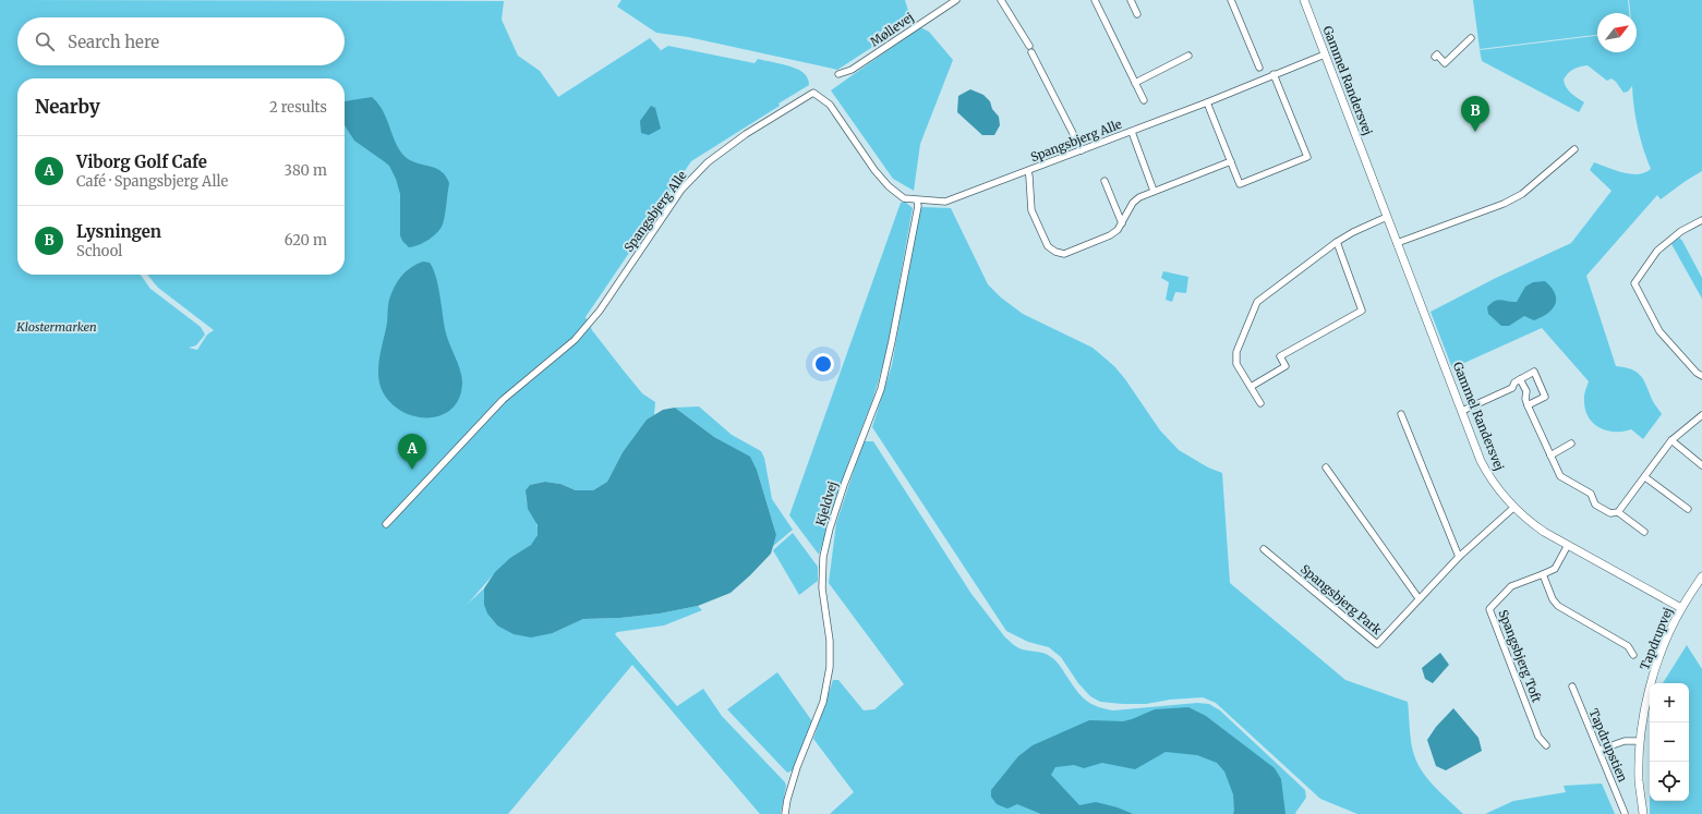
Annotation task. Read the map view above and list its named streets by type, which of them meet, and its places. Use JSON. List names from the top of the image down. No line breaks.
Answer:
{"streets":{"street":["Møllevej","Gammel Randersvej","Spangsbjerg Alle","Kjeldvej","Spangsbjerg Park","Tapdrupvej","Spangsbjerg Toft","Tapdrupstien"]},"crossings":[["Gammel Randersvej","Spangsbjerg Alle"],["Gammel Randersvej","Spangsbjerg Park"],["Gammel Randersvej","Tapdrupvej"],["Gammel Randersvej","Spangsbjerg Toft"],["Spangsbjerg Alle","Kjeldvej"]],"parks":["Klostermarken"],"north":"top right","page":{"search":"Search here","heading":["Nearby","2 results"],"pins":["B","A"],"list":[{"mark":"A","name":"Viborg Golf Cafe","note":"Café · Spangsbjerg Alle","value":"380 m"},{"mark":"B","name":"Lysningen","note":"School","value":"620 m"}],"map_buttons":["+","−"]}}
